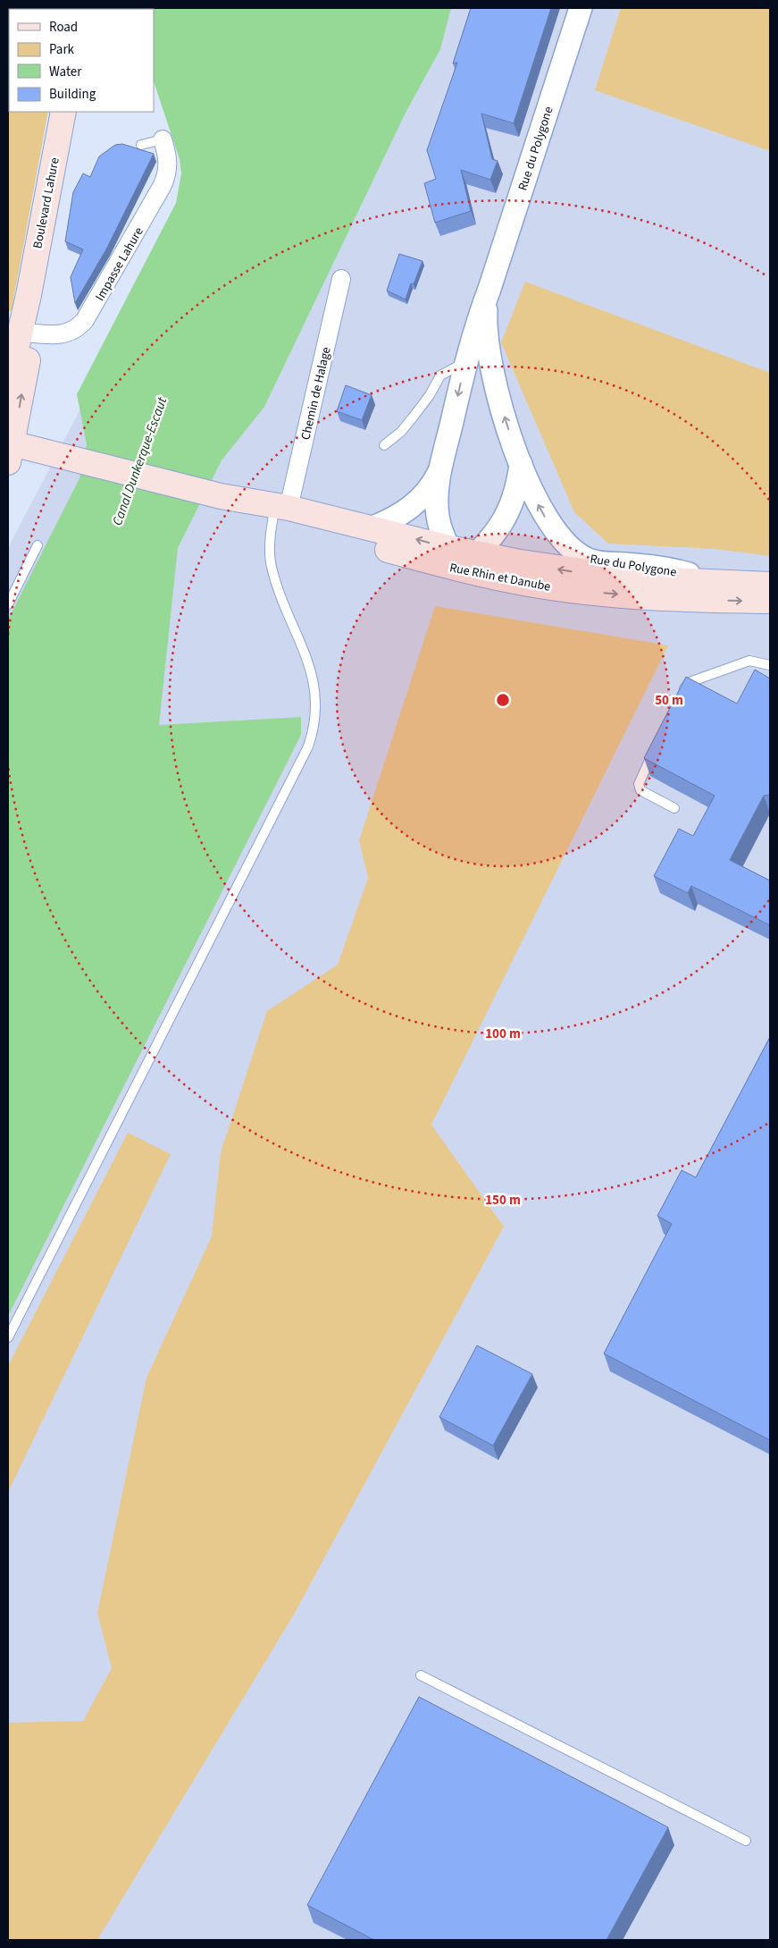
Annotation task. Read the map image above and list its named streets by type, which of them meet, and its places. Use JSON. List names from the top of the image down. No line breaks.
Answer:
{"streets":{"main road":["Boulevard Lahure","Rue Rhin et Danube"],"street":["Rue du Polygone","Impasse Lahure","Chemin de Halage"]},"crossings":[["Rue du Polygone","Rue Rhin et Danube"],["Boulevard Lahure","Impasse Lahure"],["Boulevard Lahure","Rue Rhin et Danube"],["Chemin de Halage","Rue Rhin et Danube"]],"water":["Canal Dunkerque-Escaut"],"legend":["Road","Park","Water","Building"],"rings":["50 m","100 m","150 m"]}
